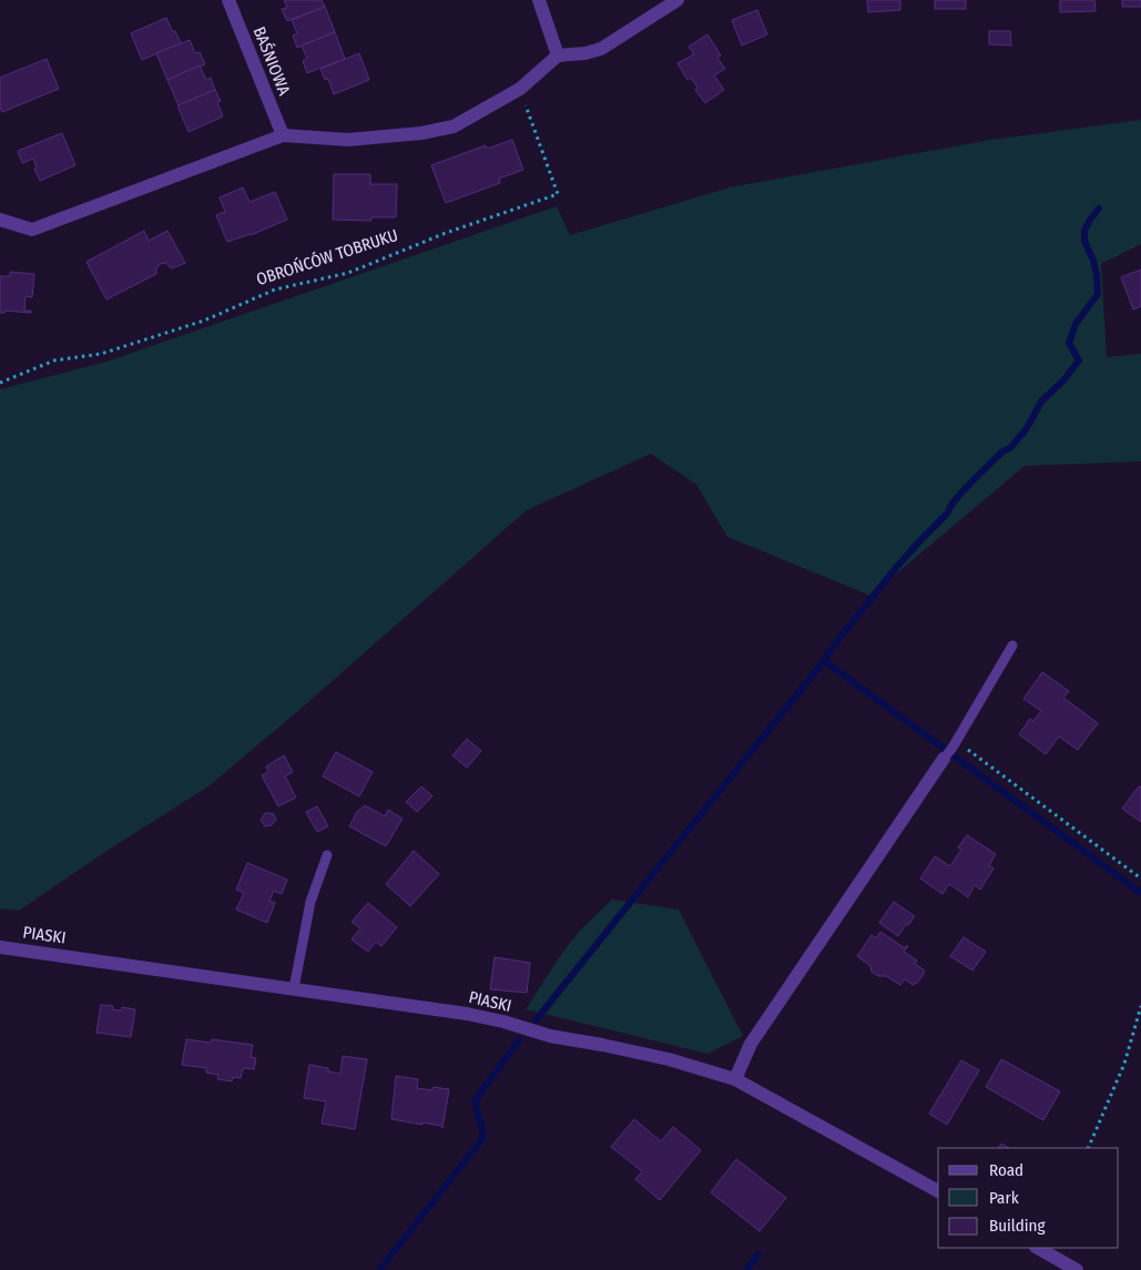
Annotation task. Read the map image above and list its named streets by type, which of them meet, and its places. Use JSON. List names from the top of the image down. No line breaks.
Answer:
{"streets":{"street":["BAŚNIOWA","PIASKI"],"path":["OBROŃCÓW TOBRUKU"]},"legend":["Road","Park","Building"]}
